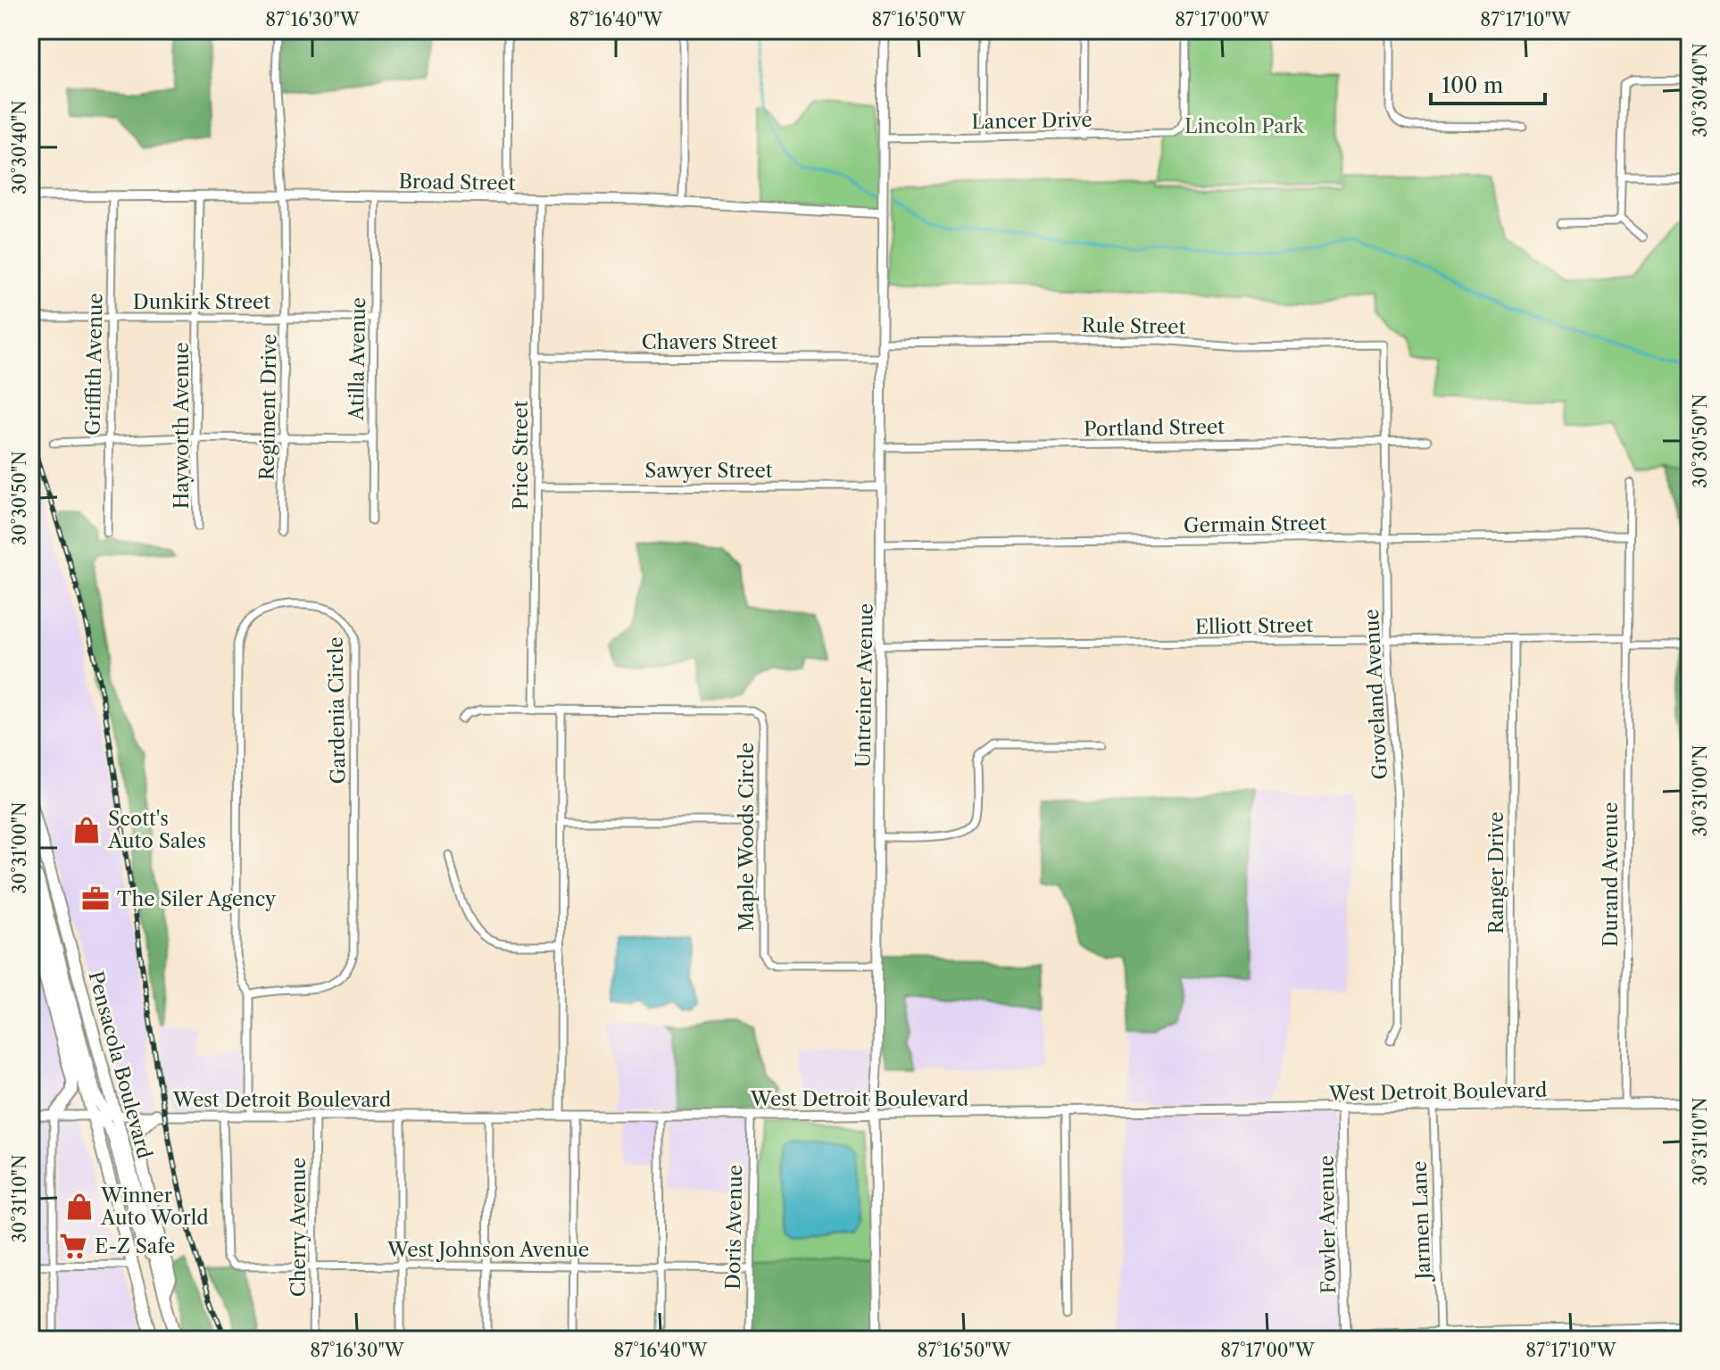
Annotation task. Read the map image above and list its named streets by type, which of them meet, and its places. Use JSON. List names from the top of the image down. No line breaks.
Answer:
{"streets":{"highway":["Pensacola Boulevard"],"street":["Lancer Drive","Broad Street","Dunkirk Street","Rule Street","Chavers Street","Atilla Avenue","Griffith Avenue","Regiment Drive","Hayworth Avenue","Portland Street","Price Street","Sawyer Street","Germain Street","Elliott Street","Untreiner Avenue","Groveland Avenue","Gardenia Circle","Maple Woods Circle","Ranger Drive","Durand Avenue","West Detroit Boulevard","Jarmen Lane","Fowler Avenue","Cherry Avenue","Doris Avenue","West Johnson Avenue"]},"crossings":[["Lancer Drive","Untreiner Avenue"],["Broad Street","Atilla Avenue"],["Broad Street","Griffith Avenue"],["Broad Street","Regiment Drive"],["Broad Street","Hayworth Avenue"],["Broad Street","Price Street"],["Broad Street","Untreiner Avenue"],["Dunkirk Street","Atilla Avenue"],["Dunkirk Street","Griffith Avenue"],["Dunkirk Street","Regiment Drive"],["Dunkirk Street","Hayworth Avenue"],["Rule Street","Untreiner Avenue"],["Rule Street","Groveland Avenue"],["Chavers Street","Price Street"],["Chavers Street","Untreiner Avenue"],["Portland Street","Untreiner Avenue"],["Portland Street","Groveland Avenue"],["Price Street","Sawyer Street"],["Price Street","Maple Woods Circle"],["Sawyer Street","Untreiner Avenue"],["Germain Street","Untreiner Avenue"],["Germain Street","Groveland Avenue"],["Elliott Street","Untreiner Avenue"],["Elliott Street","Groveland Avenue"],["Elliott Street","Ranger Drive"],["Elliott Street","Durand Avenue"],["Untreiner Avenue","Maple Woods Circle"],["Untreiner Avenue","West Detroit Boulevard"],["Gardenia Circle","West Detroit Boulevard"],["Ranger Drive","West Detroit Boulevard"],["Durand Avenue","West Detroit Boulevard"],["Pensacola Boulevard","West Detroit Boulevard"],["West Detroit Boulevard","Jarmen Lane"],["West Detroit Boulevard","Fowler Avenue"],["West Detroit Boulevard","Cherry Avenue"],["West Detroit Boulevard","Doris Avenue"],["West Detroit Boulevard","West Johnson Avenue"],["Cherry Avenue","West Johnson Avenue"],["Doris Avenue","West Johnson Avenue"]],"parks":["Lincoln Park"],"places":{"shop":["Scott's Auto Sales","Winner Auto World"],"office":["The Siler Agency"],"supermarket":["E-Z Safe"]},"scale_bar":"100 m","coordinates":["87°16'30\"W","87°16'40\"W","87°16'50\"W","87°17'00\"W","87°17'10\"W","30°30'40\"N","30°30'50\"N","30°31'00\"N","30°31'10\"N"]}
